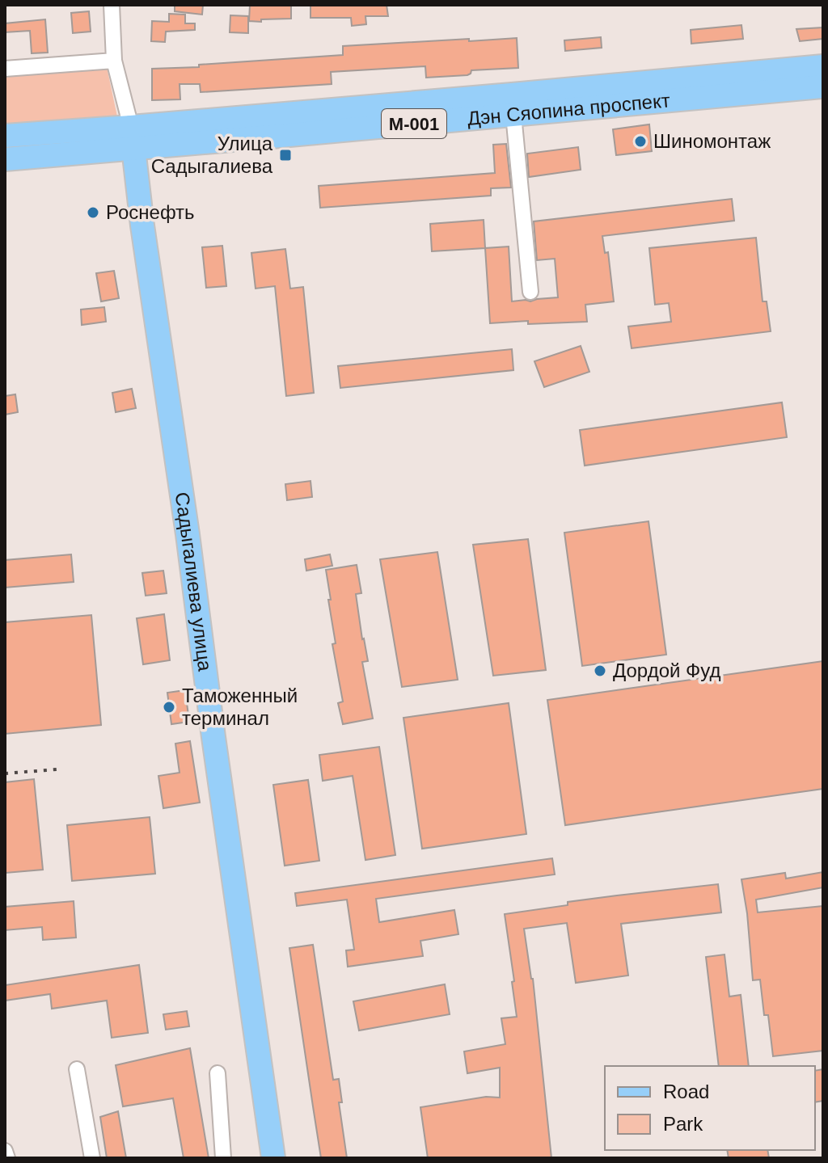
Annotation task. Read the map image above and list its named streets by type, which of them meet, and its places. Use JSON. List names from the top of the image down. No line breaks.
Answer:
{"streets":{"main road":["Дэн Сяопина проспект","M-001","Садыгалиева улица"]},"crossings":[["Дэн Сяопина проспект","Садыгалиева улица"]],"places":{"other":["Шиномонтаж","Роснефть","Дордой Фуд","Таможенный терминал"],"transit":["Улица Садыгалиева"]},"legend":["Road","Park"]}
